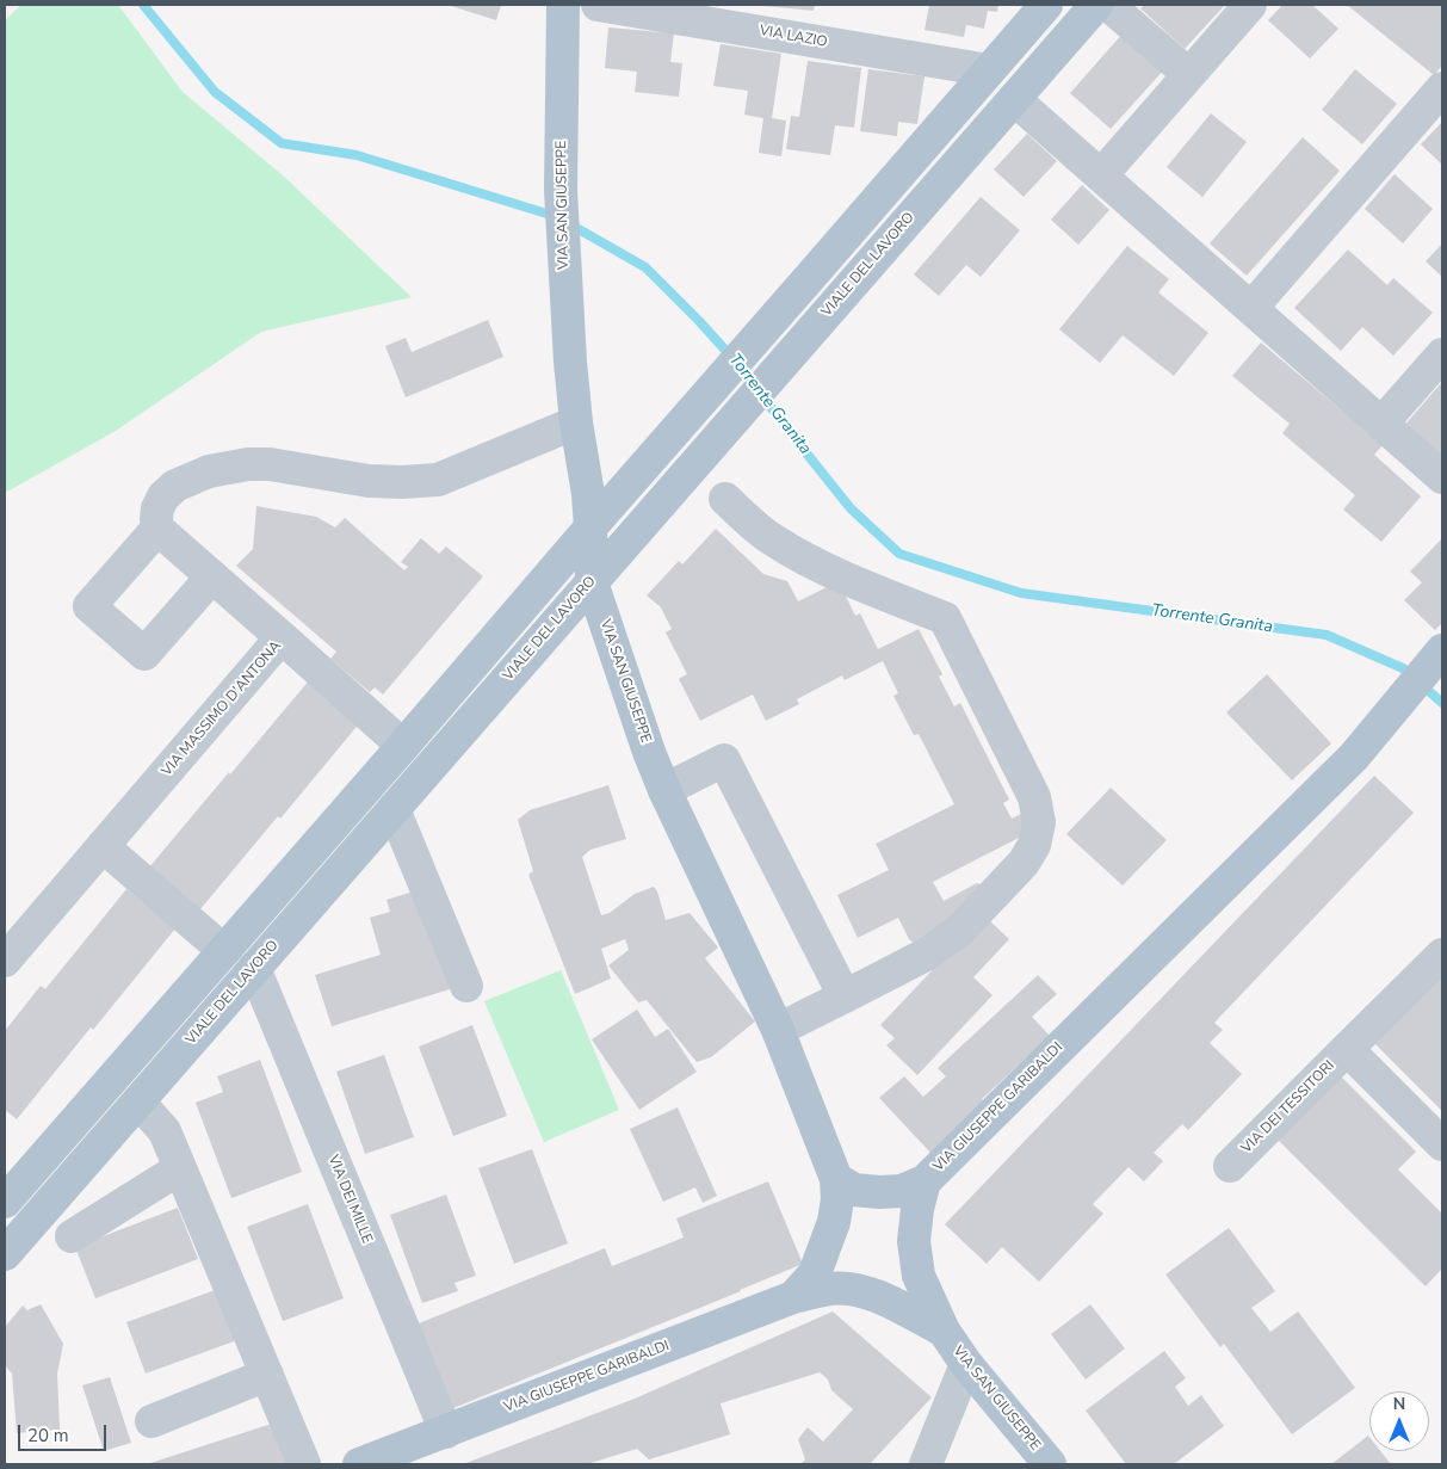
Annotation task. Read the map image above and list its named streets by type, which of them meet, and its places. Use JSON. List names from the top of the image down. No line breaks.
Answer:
{"streets":{"main road":["VIA SAN GIUSEPPE","VIALE DEL LAVORO","VIA GIUSEPPE GARIBALDI"],"street":["VIA LAZIO","VIA MASSIMO D'ANTONA","VIA DEI TESSITORI","VIA DEI MILLE"]},"crossings":[["VIA SAN GIUSEPPE","VIALE DEL LAVORO"],["VIA SAN GIUSEPPE","VIA GIUSEPPE GARIBALDI"],["VIALE DEL LAVORO","VIA DEI MILLE"],["VIA GIUSEPPE GARIBALDI","VIA DEI MILLE"]],"water":["Torrente Granita"],"scale_bar":"20 m","north":"top"}
